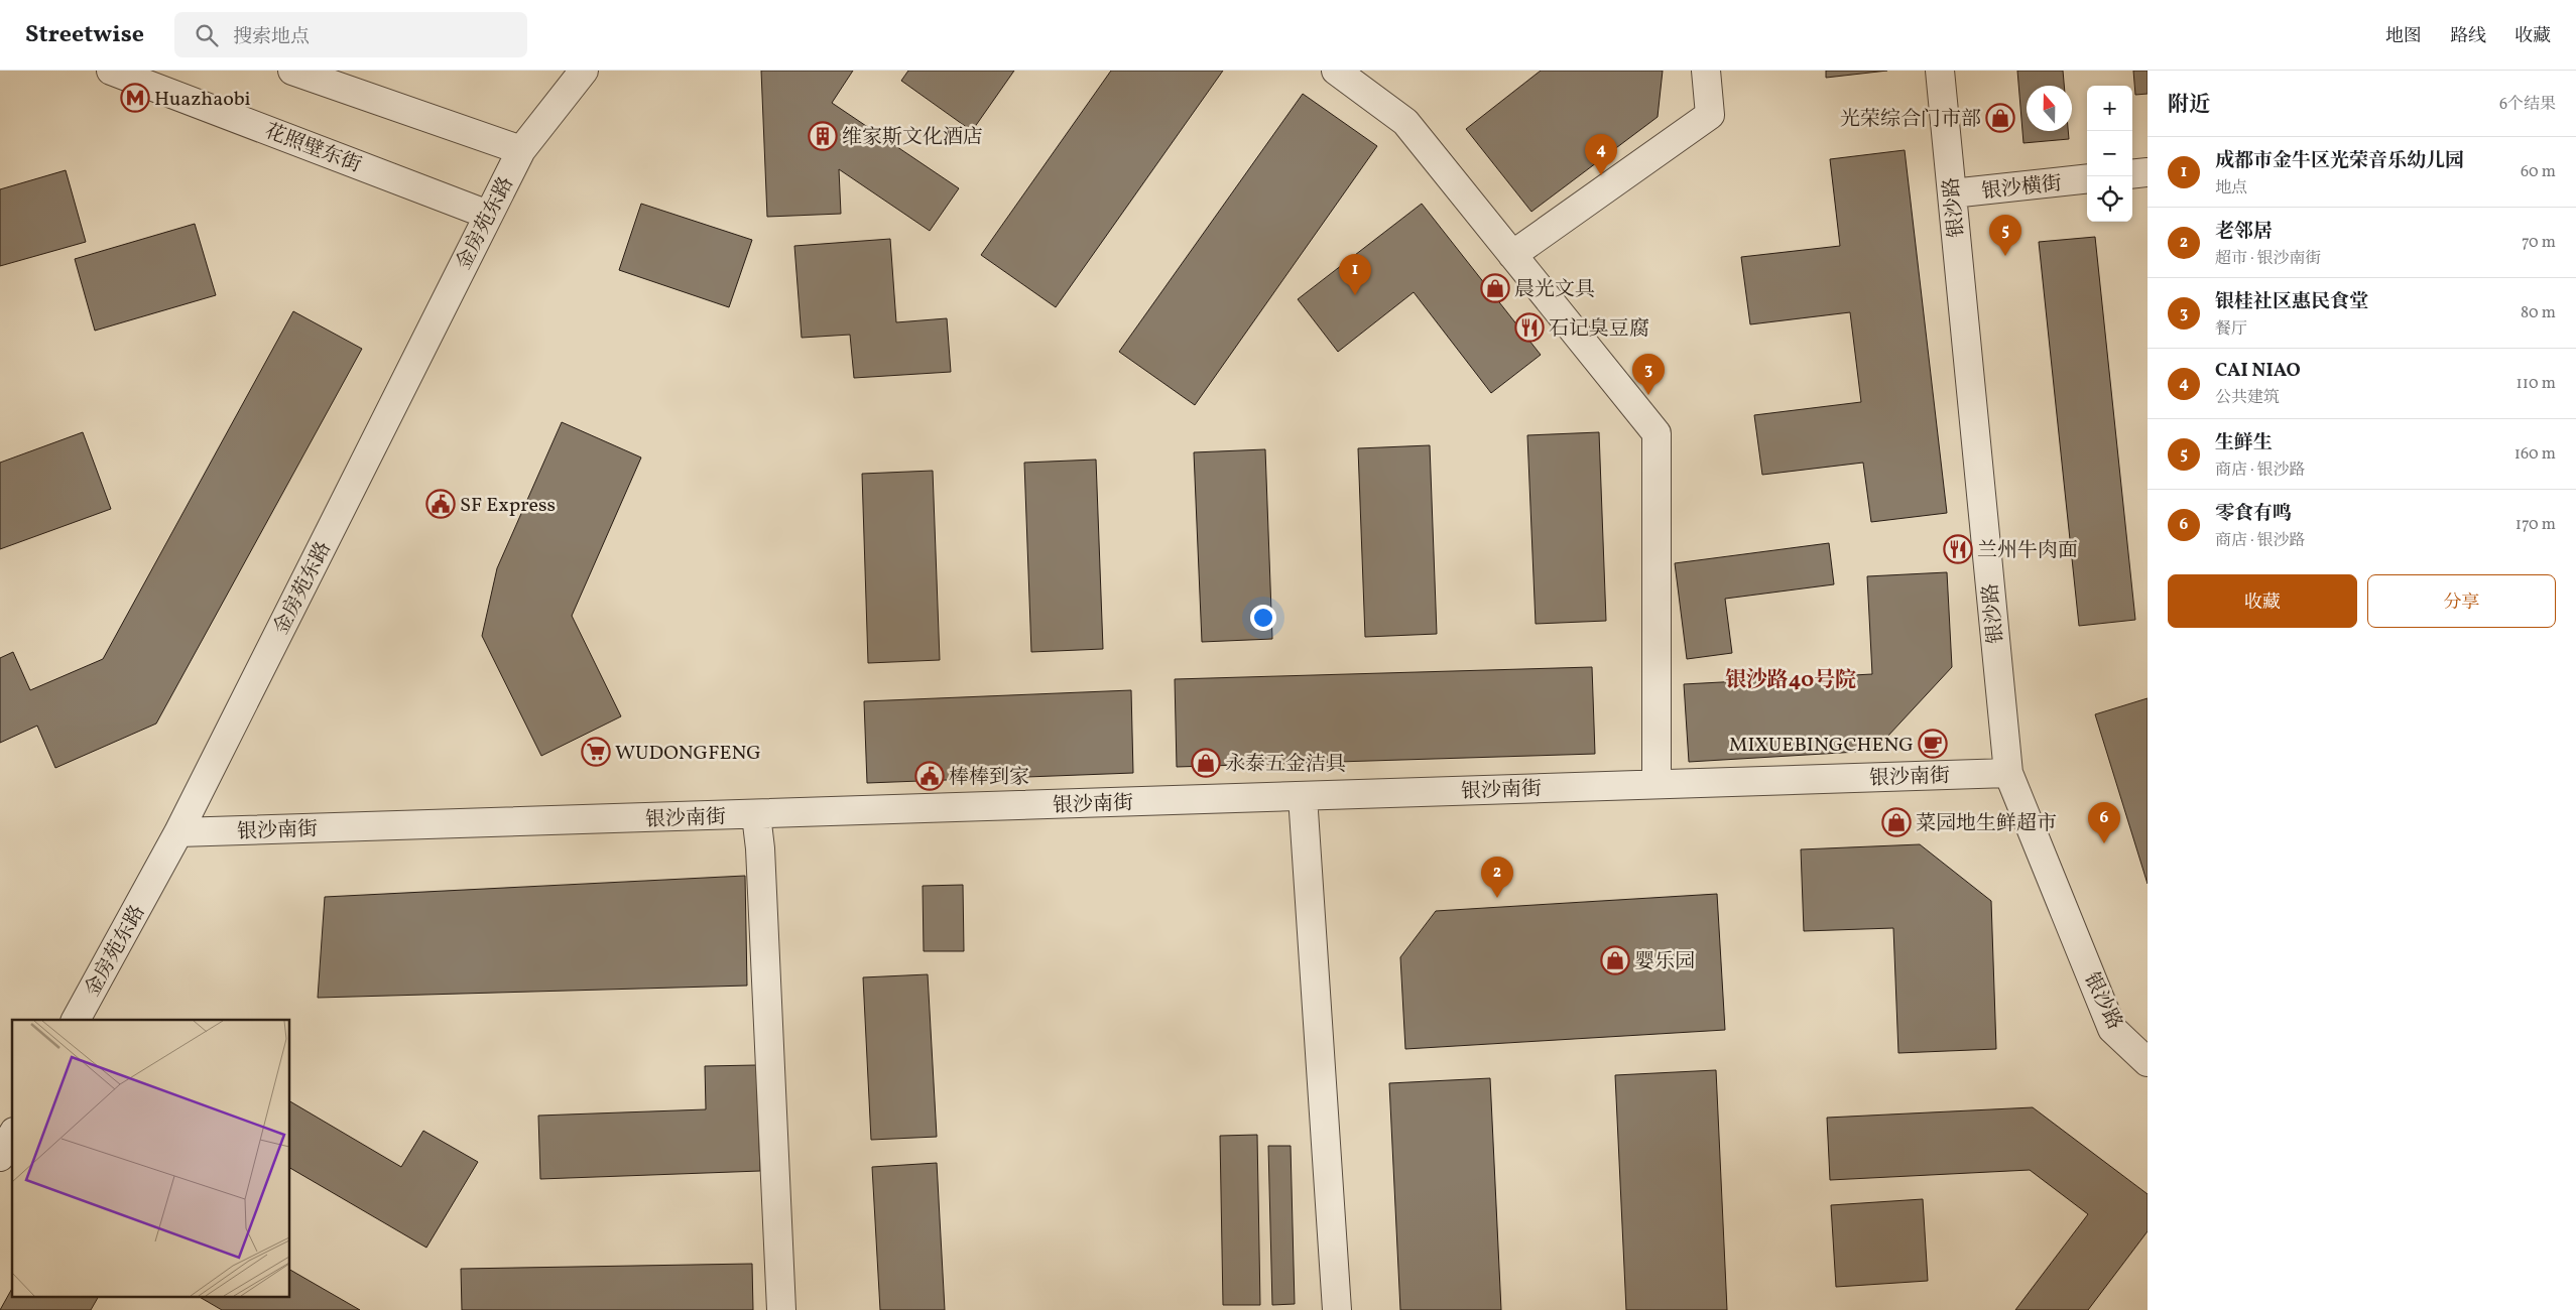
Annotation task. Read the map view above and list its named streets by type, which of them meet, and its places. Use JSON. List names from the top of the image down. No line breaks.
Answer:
{"streets":{"street":["花照壁东街","银沙横街","银沙路","金房苑东路","银沙南街"]},"crossings":[["花照壁东街","金房苑东路"],["银沙横街","银沙路"],["银沙路","银沙南街"],["金房苑东路","银沙南街"]],"districts":["银沙路40号院"],"places":{"metro station":["Huazhaobi"],"shop":["光荣综合门市部","晨光文具","永泰五金洁具","菜园地生鲜超市","婴乐园"],"building":["维家斯文化酒店"],"restaurant":["石记臭豆腐","兰州牛肉面"],"public building":["SF Express","棒棒到家"],"cafe":["MIXUEBINGCHENG"],"supermarket":["WUDONGFENG"]},"north":"top","page":{"header":"Streetwise","search":"搜索地点","nav":["地图","路线","收藏"],"heading":["附近","6个结果"],"map_buttons":["+","−"],"pins":["4","5","1","3","6","2"],"list":[{"mark":"1","name":"成都市金牛区光荣音乐幼儿园","note":"地点","value":"60 m"},{"mark":"2","name":"老邻居","note":"超市 · 银沙南街","value":"70 m"},{"mark":"3","name":"银桂社区惠民食堂","note":"餐厅","value":"80 m"},{"mark":"4","name":"CAI NIAO","note":"公共建筑","value":"110 m"},{"mark":"5","name":"生鲜生","note":"商店 · 银沙路","value":"160 m"},{"mark":"6","name":"零食有鸣","note":"商店 · 银沙路","value":"170 m"}],"buttons":["收藏","分享"]}}
